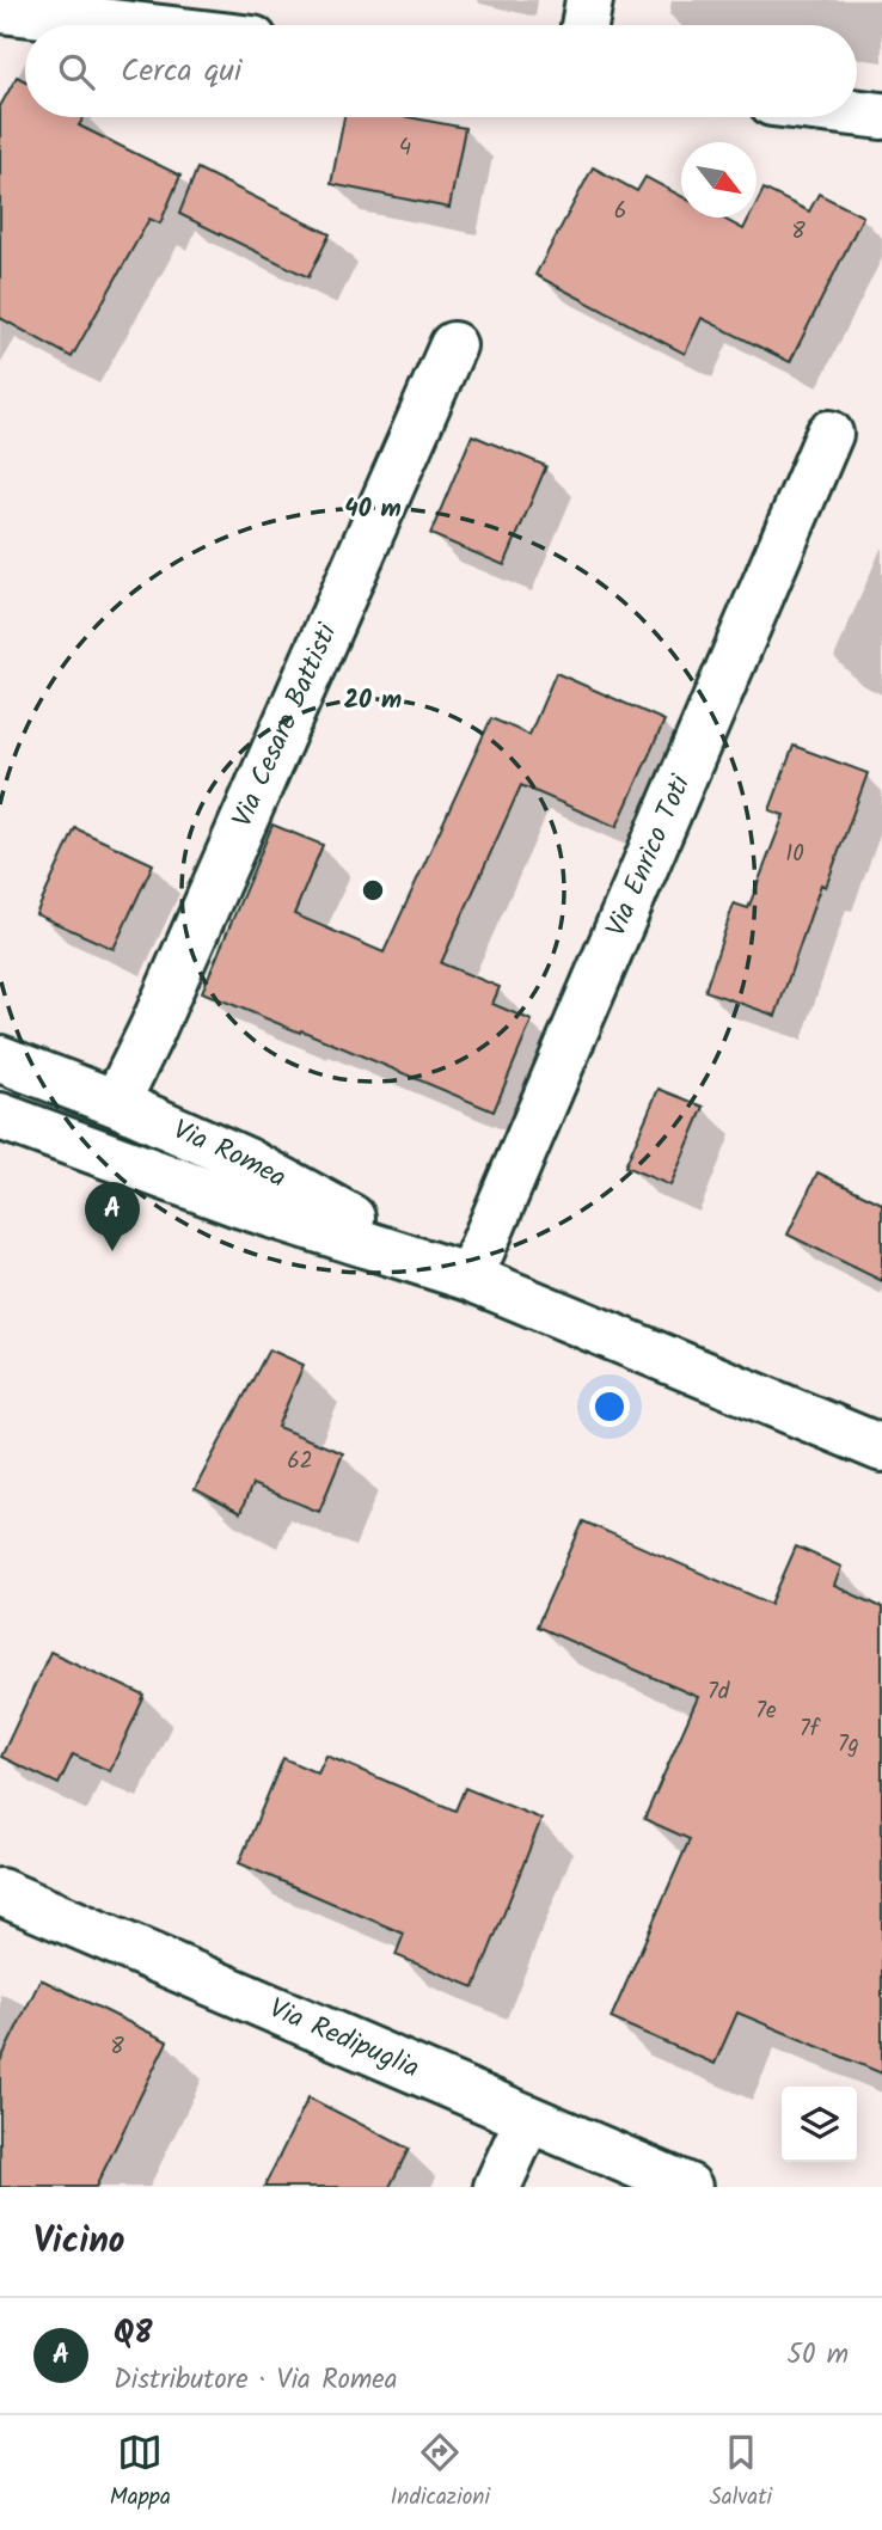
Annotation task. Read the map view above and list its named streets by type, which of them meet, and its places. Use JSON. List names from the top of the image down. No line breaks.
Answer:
{"streets":{"street":["Via Cesare Battisti","Via Enrico Toti","Via Romea","Via Redipuglia"]},"crossings":[["Via Cesare Battisti","Via Romea"],["Via Enrico Toti","Via Romea"]],"house_numbers":["4","6","8","10","62","7d","7e","7f","7g","8"],"north":"bottom right","page":{"search":"Cerca qui","pins":"A","heading":"Vicino","list":[{"mark":"A","name":"Q8","note":"Distributore · Via Romea","value":"50 m"}],"nav":["Mappa","Indicazioni","Salvati"]},"rings":["40 m","20 m"]}
